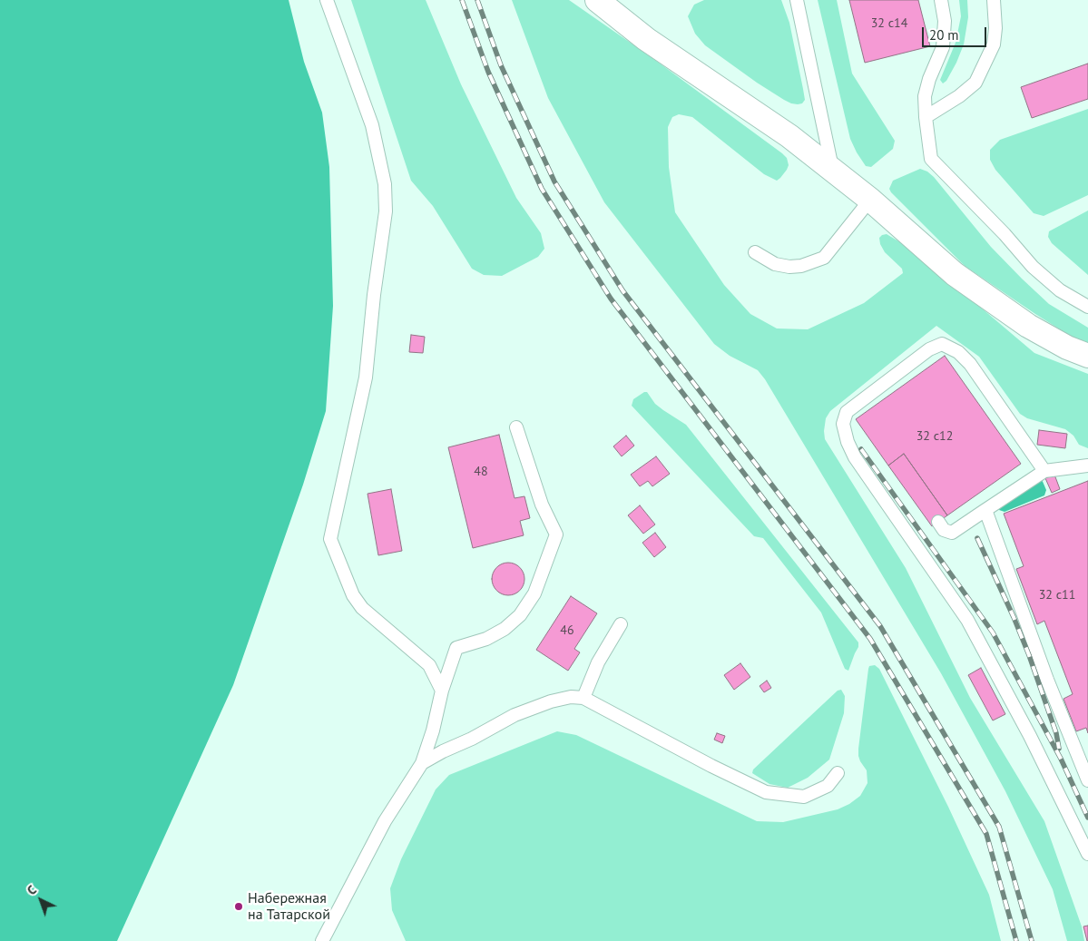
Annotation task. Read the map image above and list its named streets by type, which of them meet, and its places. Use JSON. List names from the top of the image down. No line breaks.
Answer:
{"places":["Набережная на Татарской"],"house_numbers":["32 с14","32 с12","48","32 с11","46"],"scale_bar":"20 m","north":"top left"}
